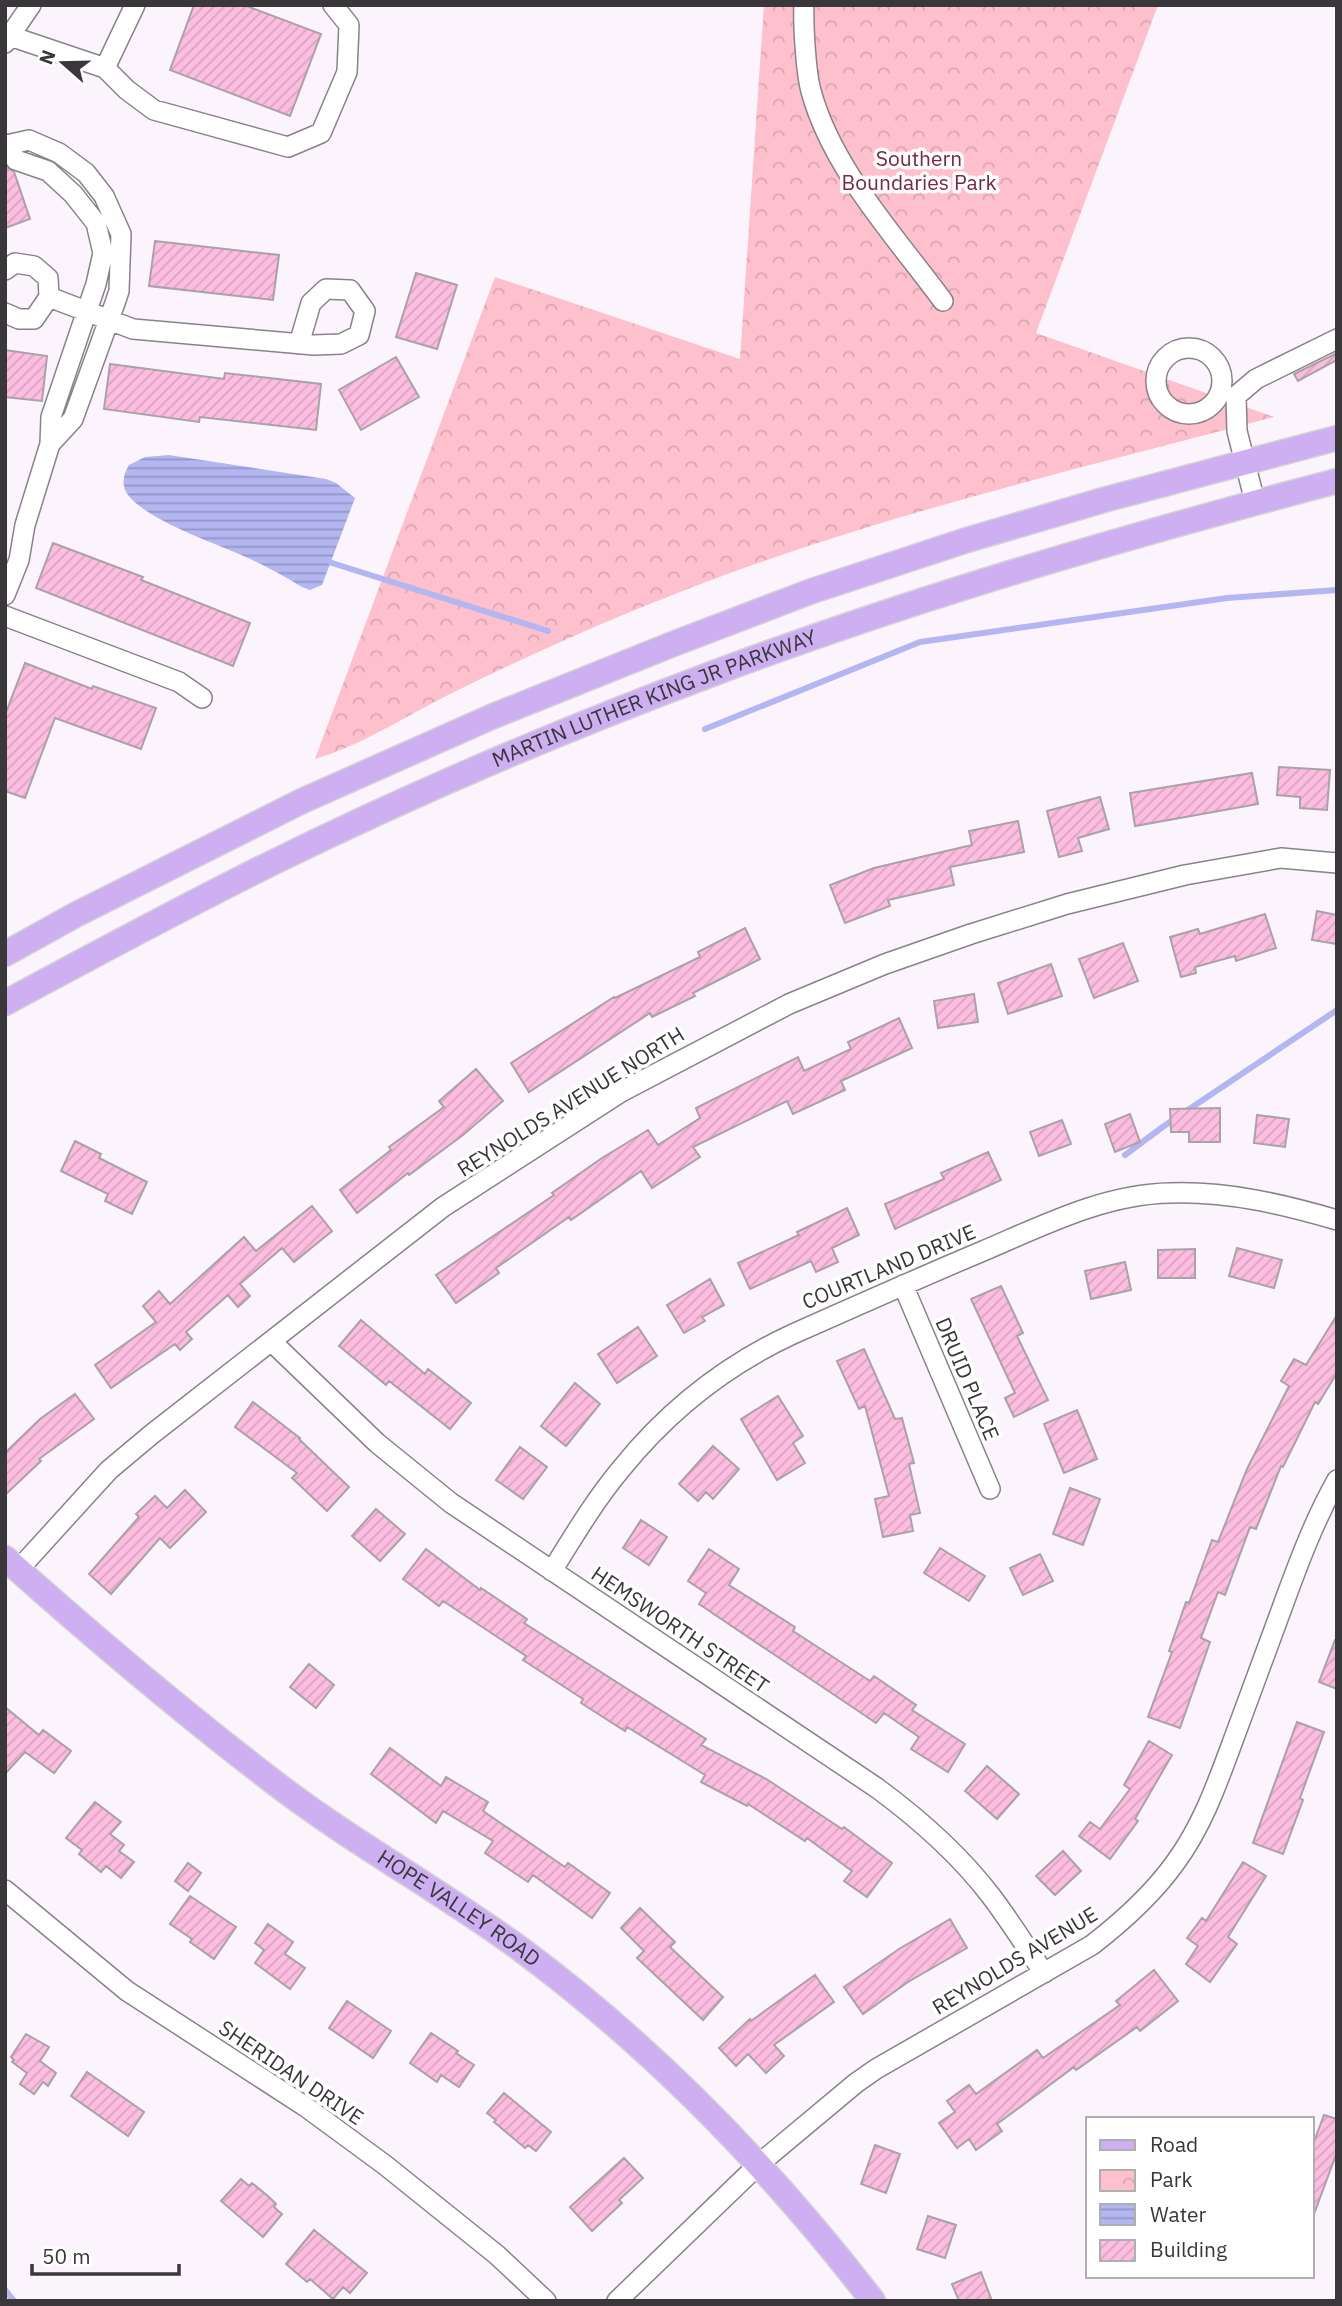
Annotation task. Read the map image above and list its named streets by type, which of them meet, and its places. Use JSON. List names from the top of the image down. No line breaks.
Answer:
{"streets":{"main road":["MARTIN LUTHER KING JR PARKWAY","HOPE VALLEY ROAD"],"street":["REYNOLDS AVENUE NORTH","COURTLAND DRIVE","DRUID PLACE","HEMSWORTH STREET","REYNOLDS AVENUE","SHERIDAN DRIVE"]},"crossings":[["REYNOLDS AVENUE NORTH","HEMSWORTH STREET"],["REYNOLDS AVENUE NORTH","HOPE VALLEY ROAD"],["COURTLAND DRIVE","DRUID PLACE"],["COURTLAND DRIVE","HEMSWORTH STREET"],["HEMSWORTH STREET","REYNOLDS AVENUE"],["HOPE VALLEY ROAD","REYNOLDS AVENUE"]],"parks":["Southern Boundaries Park"],"legend":["Road","Park","Water","Building"],"scale_bar":"50 m","north":"left"}
